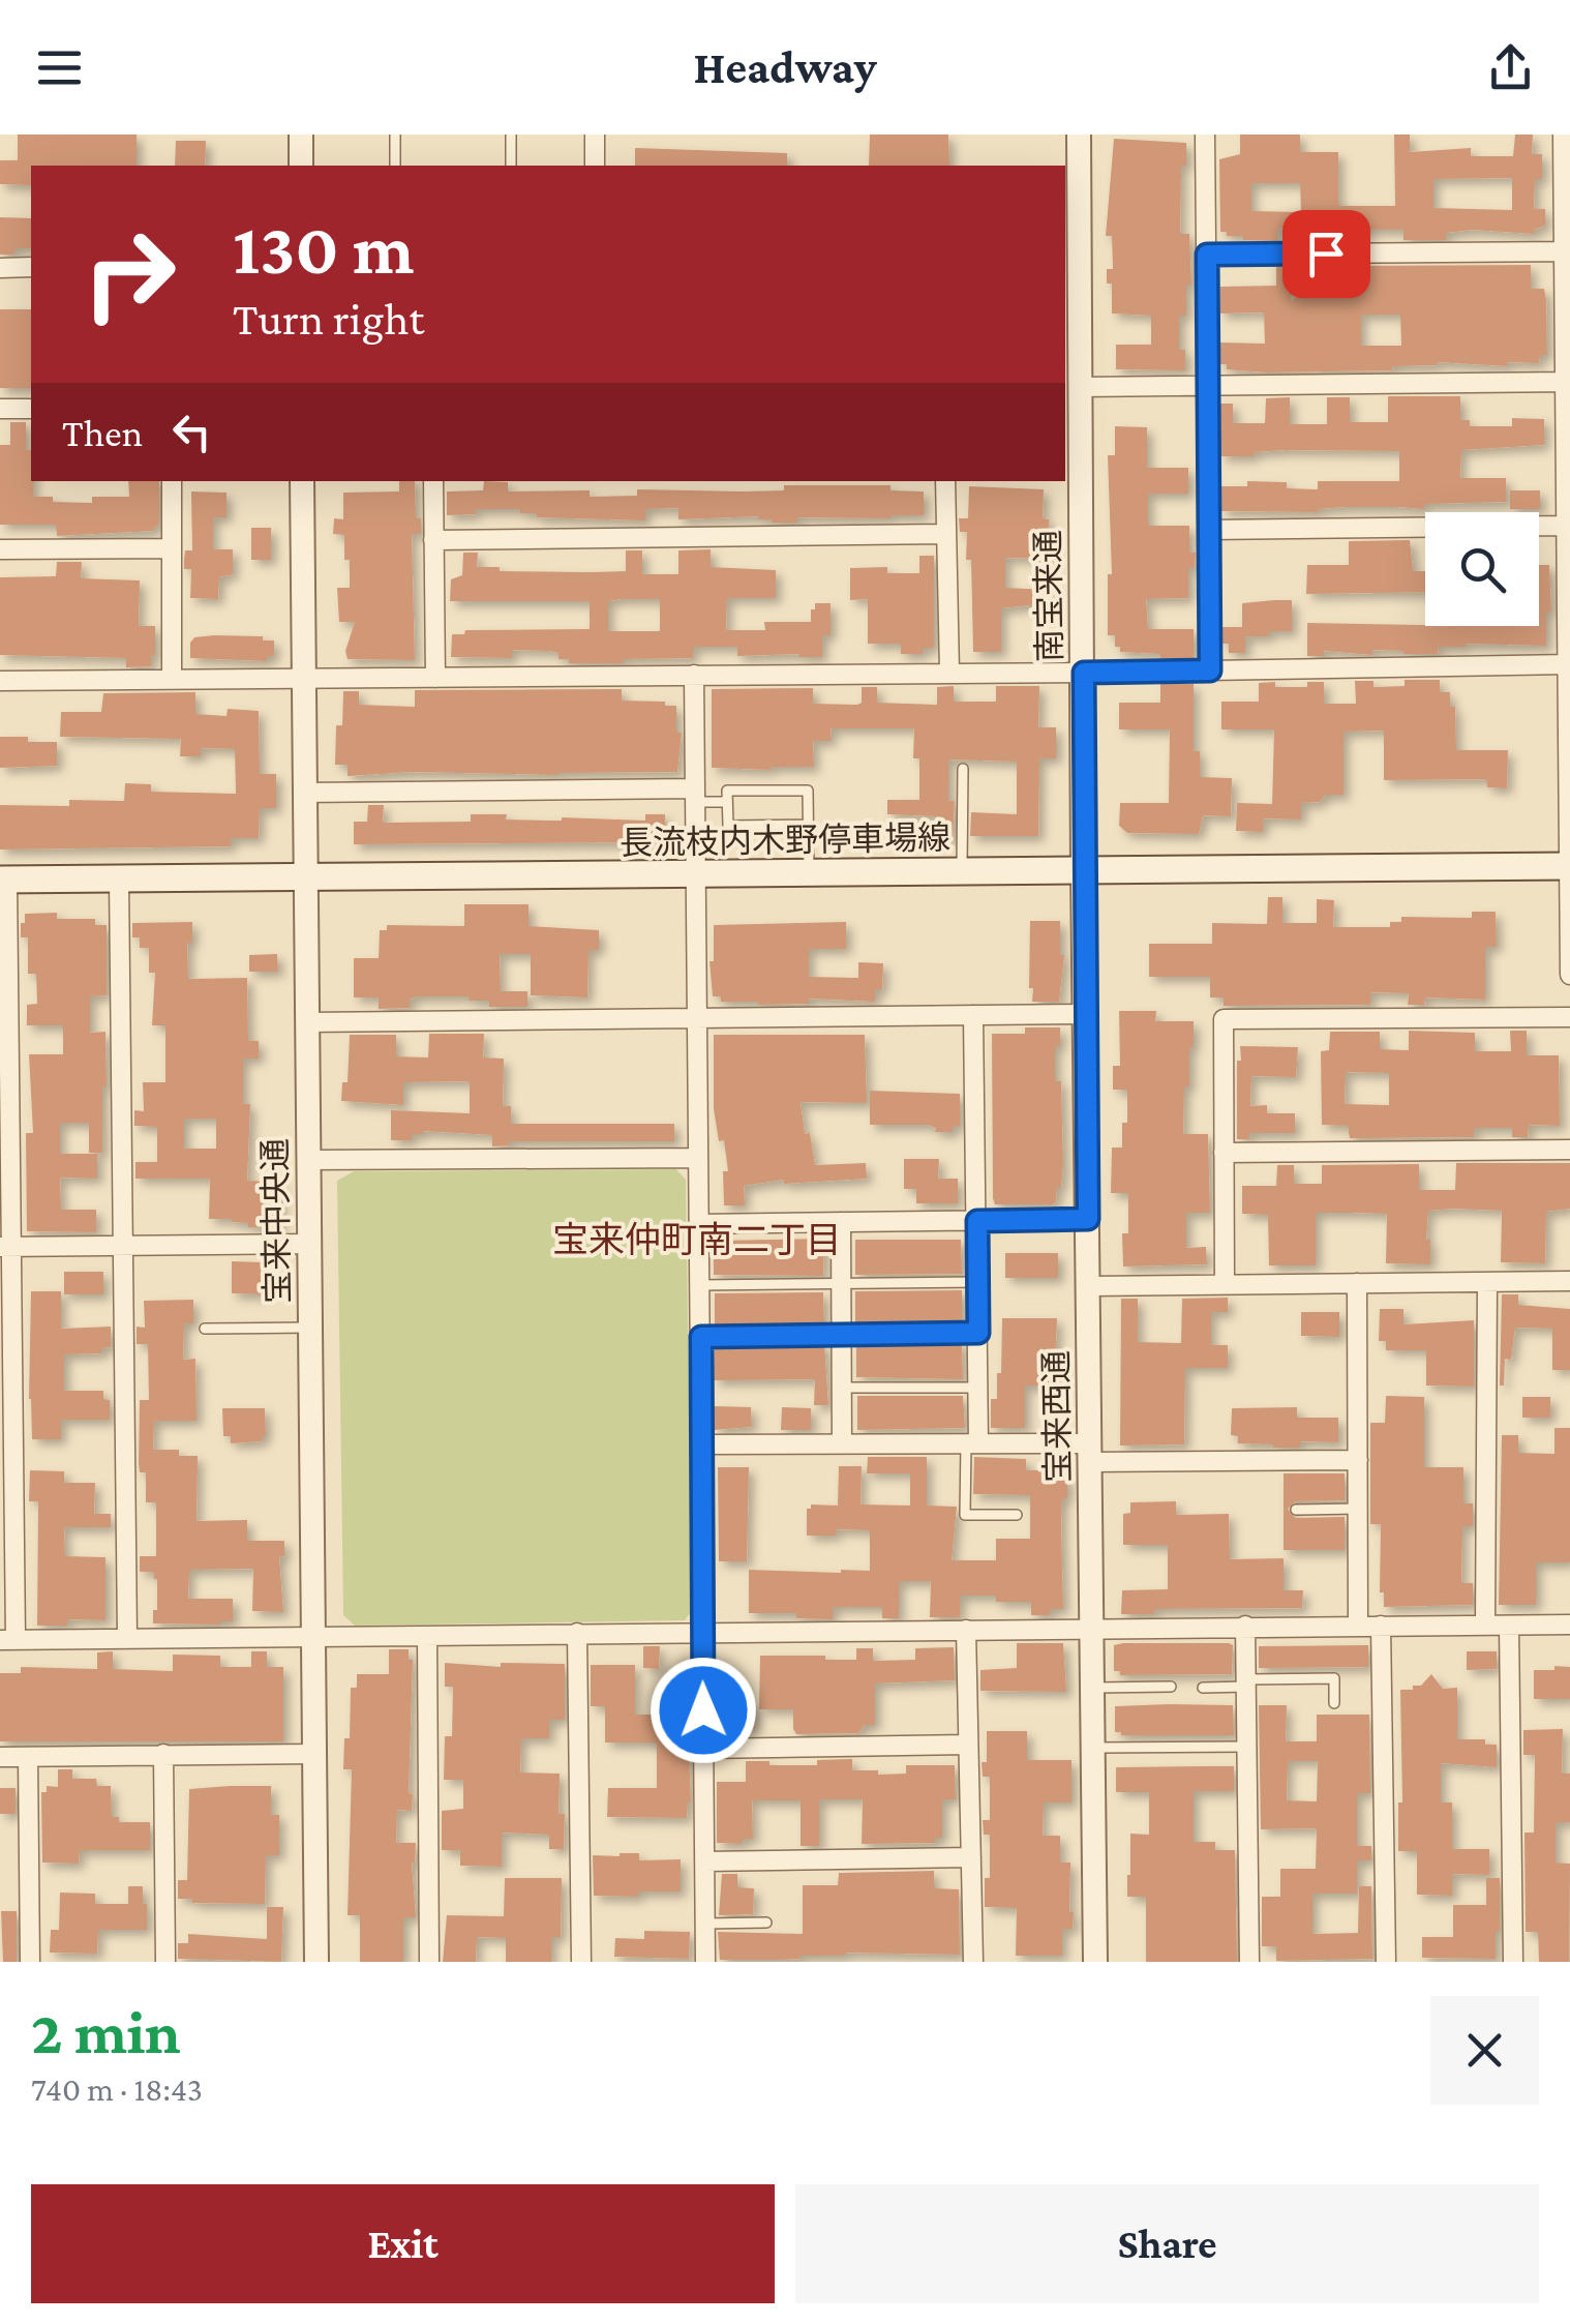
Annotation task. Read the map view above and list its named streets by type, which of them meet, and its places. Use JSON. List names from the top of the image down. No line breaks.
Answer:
{"streets":{"main road":["長流枝内木野停車場線"],"street":["南宝来通","宝来中央通","宝来西通"]},"crossings":[["南宝来通","長流枝内木野停車場線"],["南宝来通","宝来西通"],["長流枝内木野停車場線","宝来中央通"],["長流枝内木野停車場線","宝来西通"]],"districts":["宝来仲町南二丁目"],"page":{"header":"Headway","turn":["130 m","Turn right"],"then":"Then","heading":["2 min","740 m · 18:43"],"buttons":["Exit","Share"]}}
